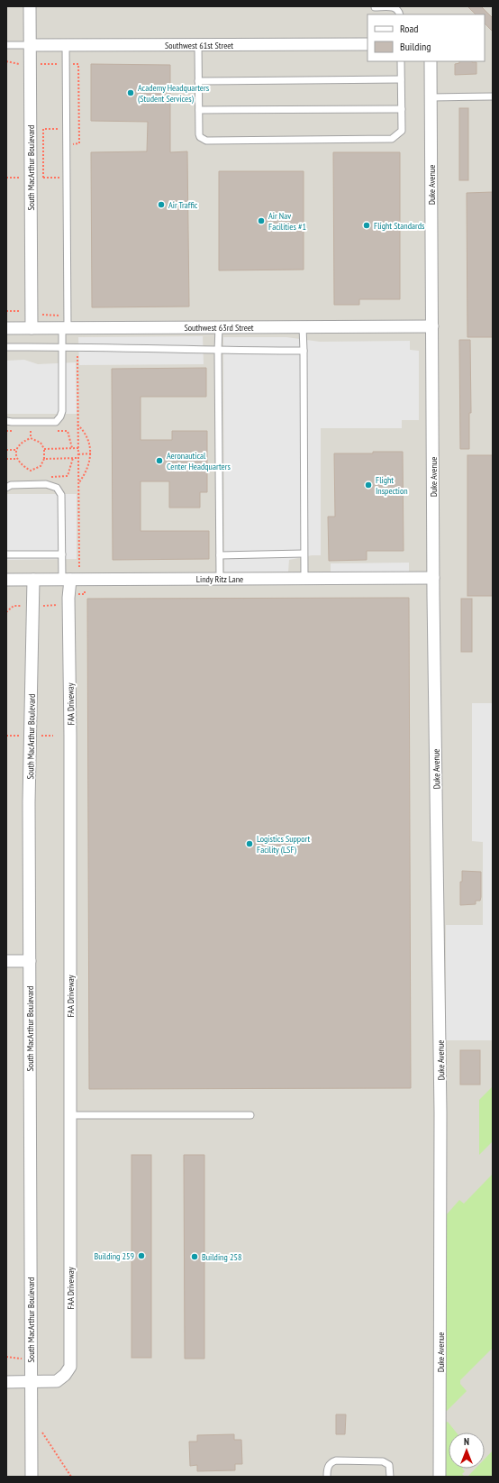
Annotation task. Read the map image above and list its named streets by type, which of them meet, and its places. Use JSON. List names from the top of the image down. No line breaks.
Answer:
{"streets":{"street":["Southwest 61st Street","South MacArthur Boulevard","Duke Avenue","Southwest 63rd Street","Lindy Ritz Lane","FAA Driveway"]},"crossings":[["Southwest 61st Street","South MacArthur Boulevard"],["South MacArthur Boulevard","Southwest 63rd Street"],["South MacArthur Boulevard","Lindy Ritz Lane"],["South MacArthur Boulevard","FAA Driveway"],["Duke Avenue","Southwest 63rd Street"],["Duke Avenue","Lindy Ritz Lane"],["Lindy Ritz Lane","FAA Driveway"]],"places":["Academy Headquarters (Student Services)","Air Traffic","Air Nav Facilities #1","Flight Standards","Aeronautical Center Headquarters","Flight Inspection","Logistics Support Facility (LSF)","Building 259","Building 258"],"legend":["Road","Building"],"north":"top"}
